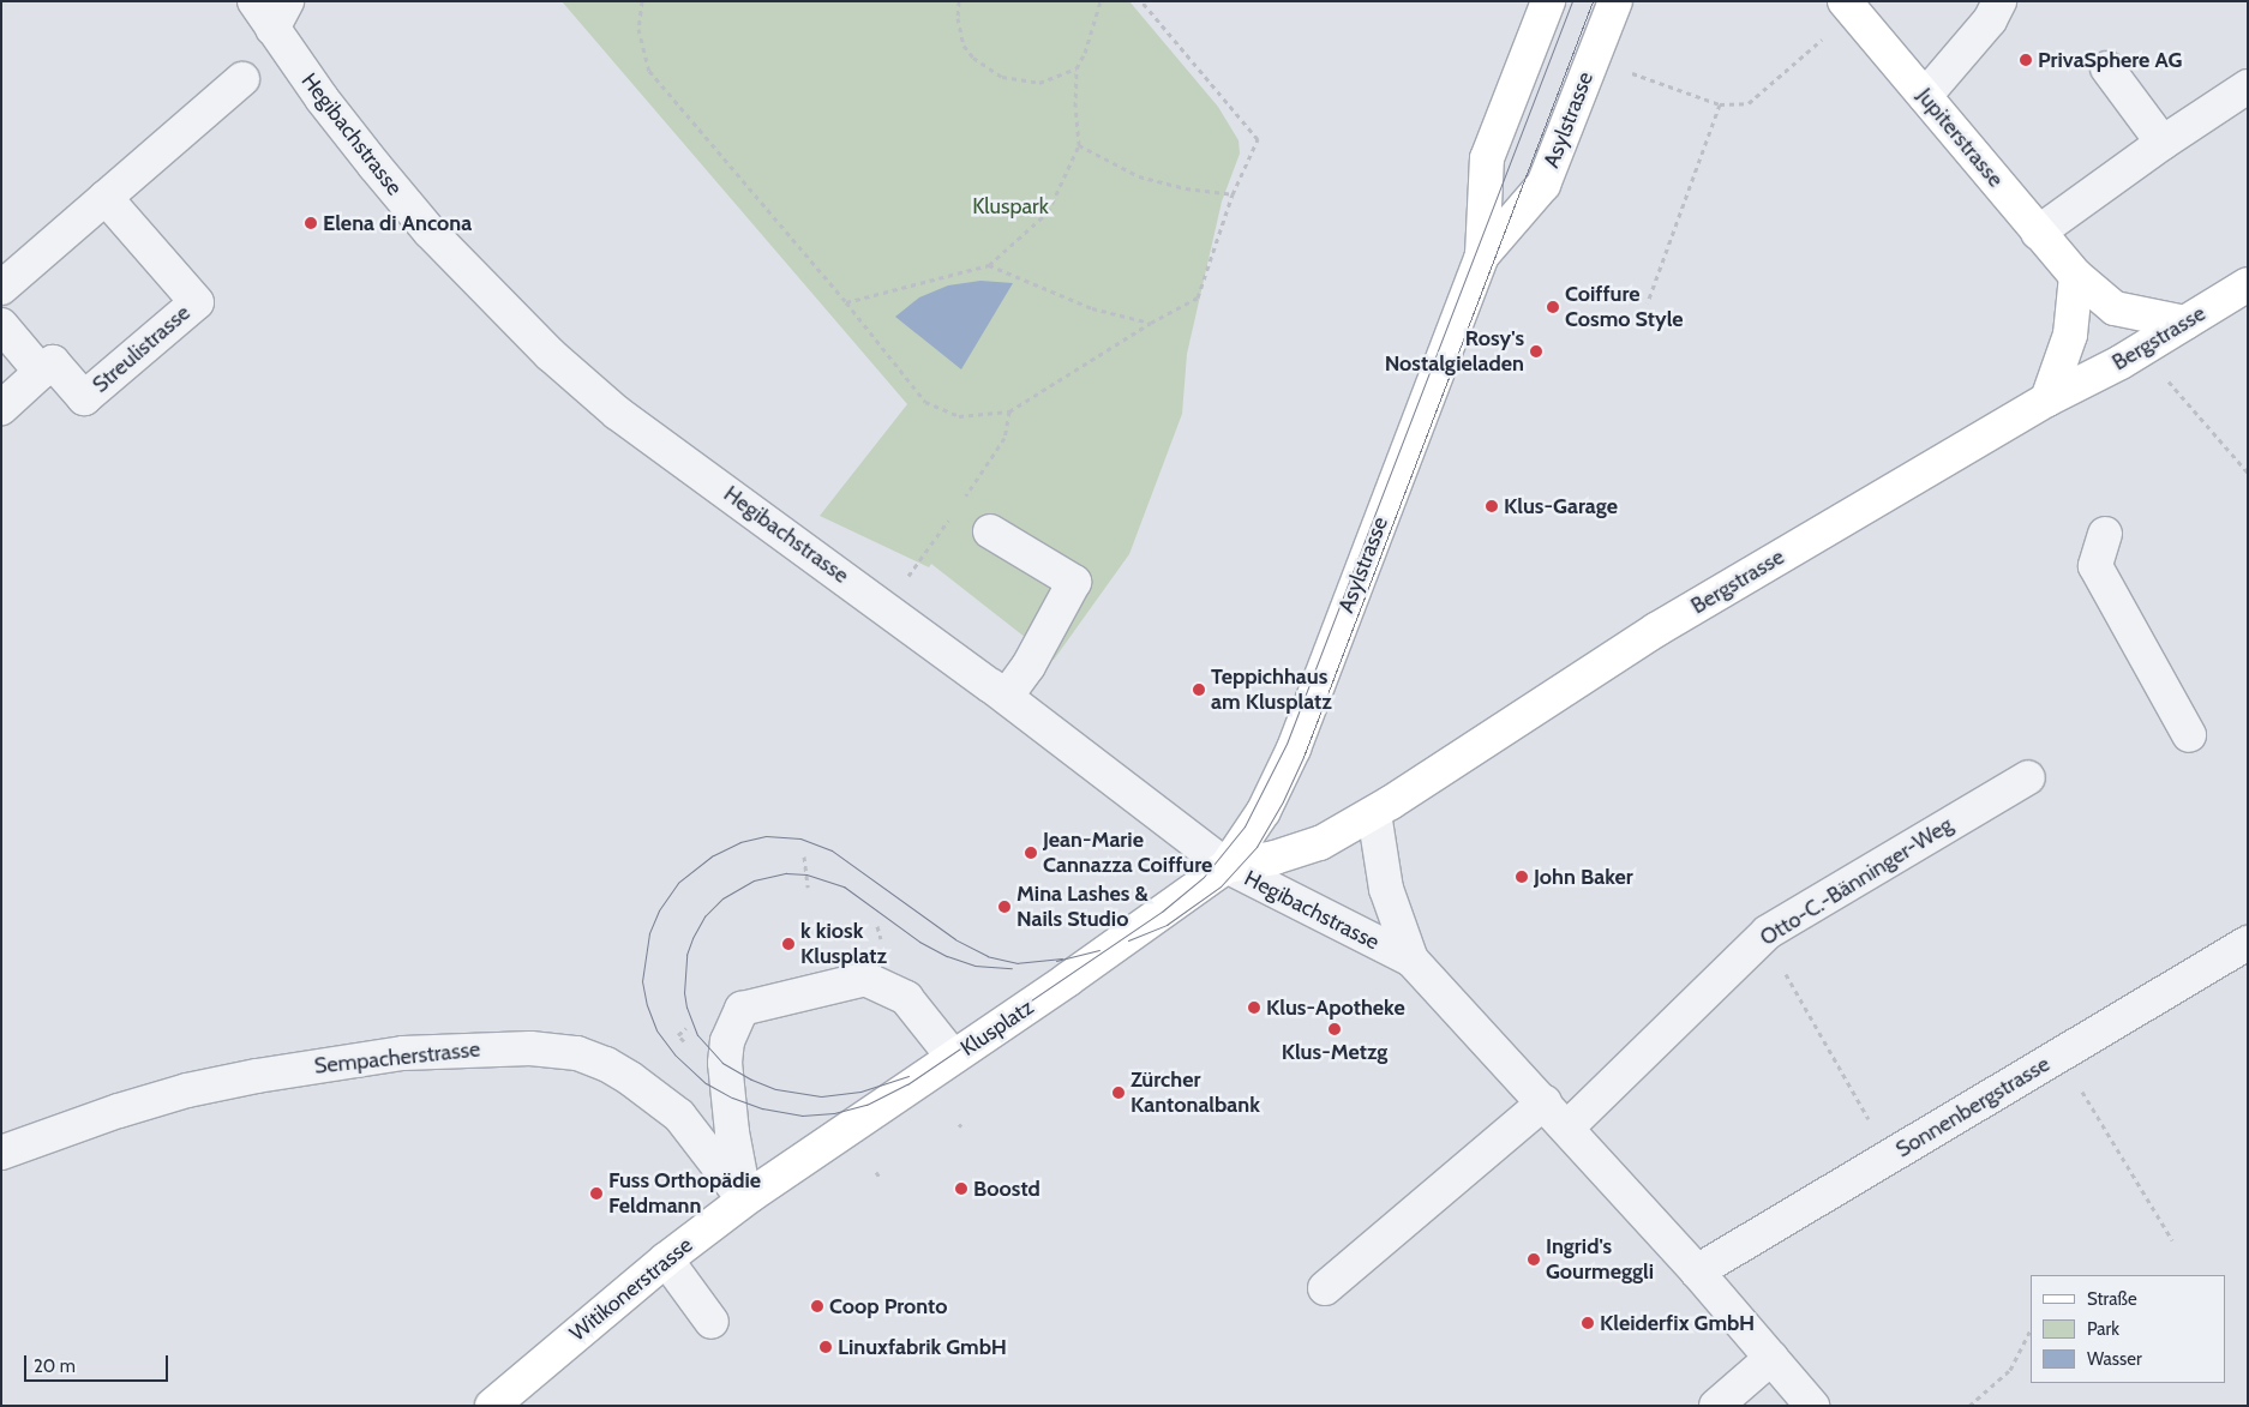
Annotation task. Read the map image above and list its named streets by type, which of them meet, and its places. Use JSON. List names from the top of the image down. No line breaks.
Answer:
{"streets":{"main road":["Asylstrasse","Jupiterstrasse","Bergstrasse","Klusplatz","Witikonerstrasse"],"street":["Hegibachstrasse","Streulistrasse","Otto-C.-Bänninger-Weg","Sempacherstrasse","Sonnenbergstrasse"]},"crossings":[["Asylstrasse","Hegibachstrasse"],["Asylstrasse","Bergstrasse"],["Asylstrasse","Klusplatz"],["Hegibachstrasse","Bergstrasse"],["Hegibachstrasse","Otto-C.-Bänninger-Weg"],["Hegibachstrasse","Klusplatz"],["Hegibachstrasse","Sonnenbergstrasse"],["Jupiterstrasse","Bergstrasse"],["Bergstrasse","Klusplatz"],["Klusplatz","Sempacherstrasse"],["Klusplatz","Witikonerstrasse"],["Sempacherstrasse","Witikonerstrasse"]],"parks":["Kluspark"],"places":["PrivaSphere AG","Elena di Ancona","Coiffure Cosmo Style","Rosy's Nostalgieladen","Klus-Garage","Teppichhaus am Klusplatz","Jean-Marie Cannazza Coiffure","John Baker","Mina Lashes & Nails Studio","k kiosk Klusplatz","Klus-Apotheke","Klus-Metzg","Zürcher Kantonalbank","Boostd","Fuss Orthopädie Feldmann","Ingrid's Gourmeggli","Coop Pronto","Kleiderfix GmbH","Linuxfabrik GmbH"],"legend":["Straße","Park","Wasser"],"scale_bar":"20 m"}
